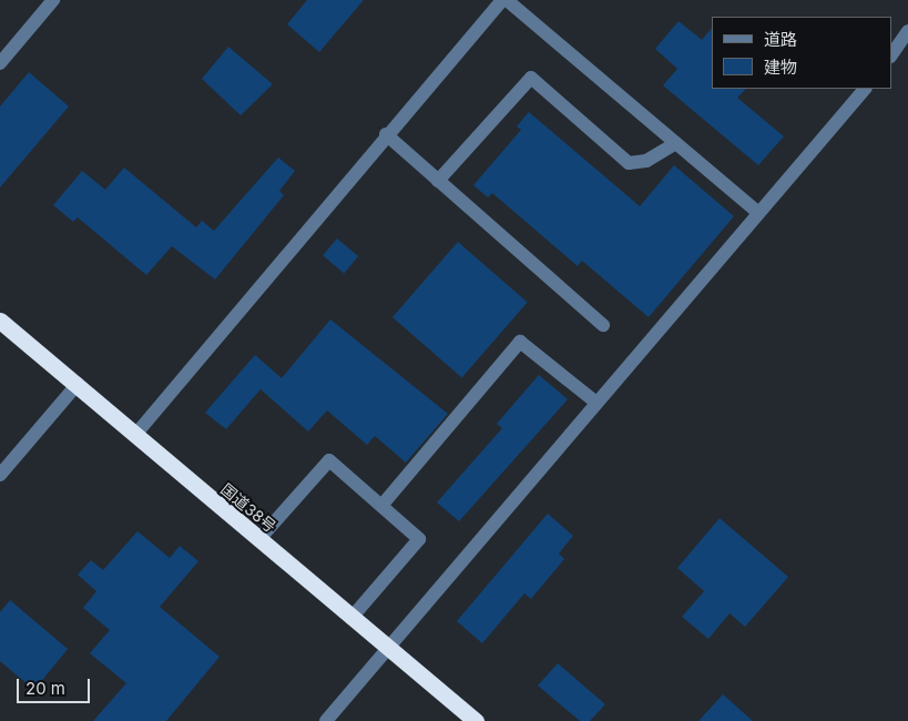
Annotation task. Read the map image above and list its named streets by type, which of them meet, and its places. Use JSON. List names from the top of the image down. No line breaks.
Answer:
{"streets":{"highway":["国道38号"]},"legend":["道路","建物"],"scale_bar":"20 m"}
